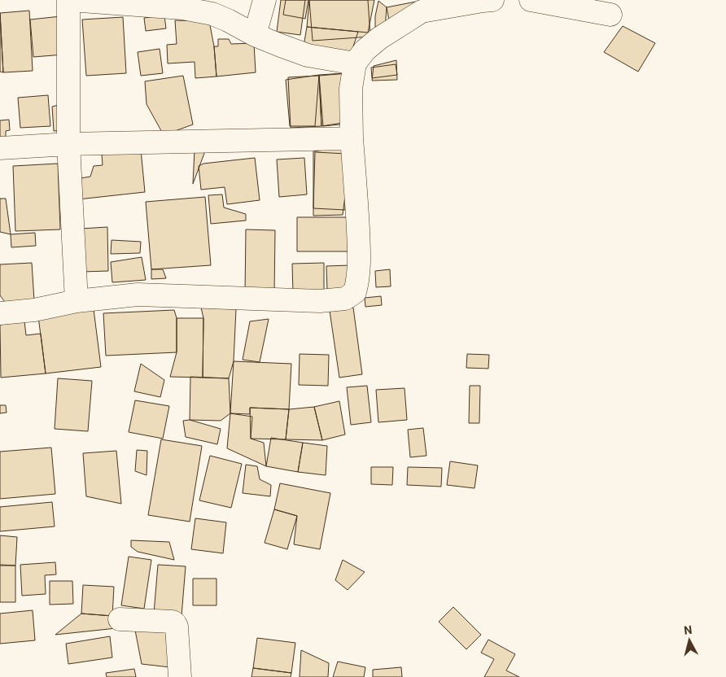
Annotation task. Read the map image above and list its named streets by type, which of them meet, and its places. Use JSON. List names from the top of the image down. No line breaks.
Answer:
{"north":"top"}
